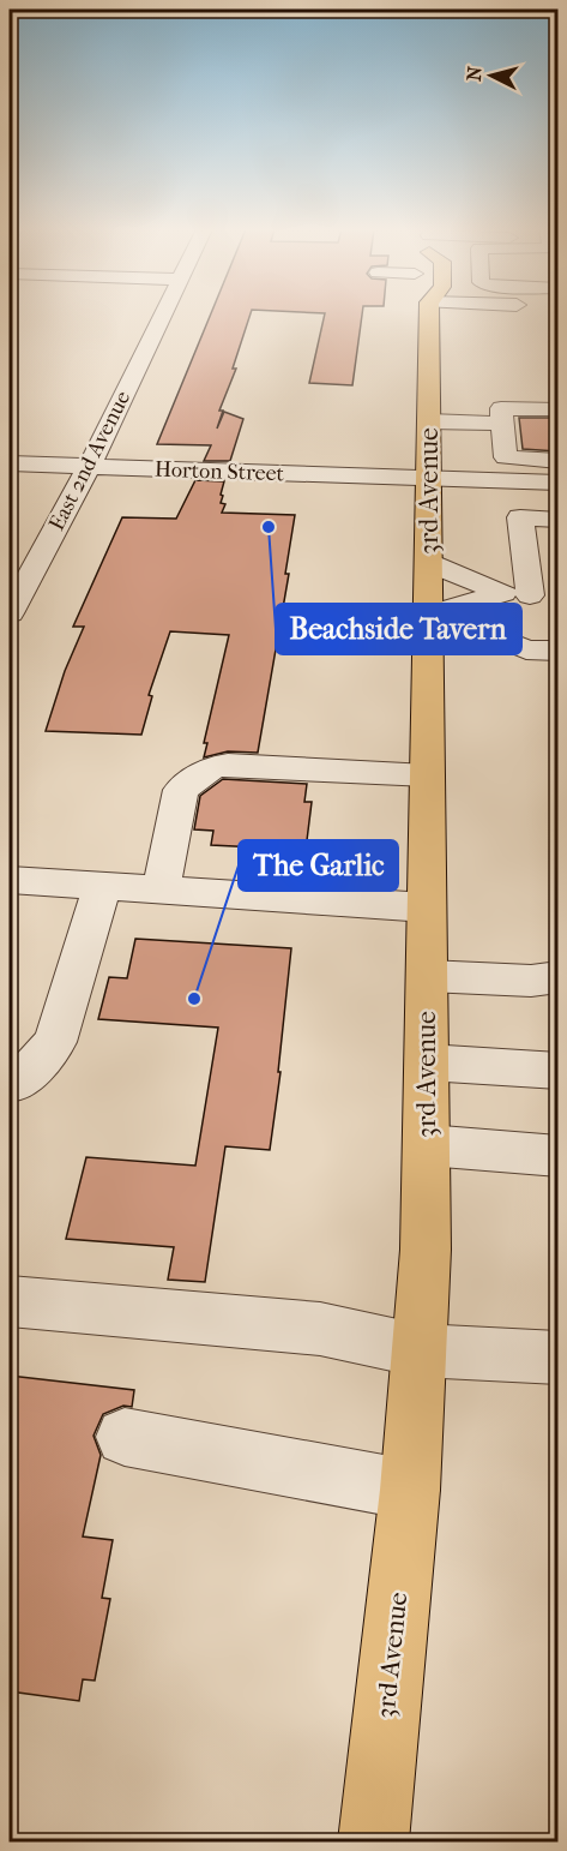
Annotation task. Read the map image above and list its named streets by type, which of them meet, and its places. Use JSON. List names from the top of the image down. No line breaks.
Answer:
{"streets":{"main road":["3rd Avenue"],"street":["East 2nd Avenue","Horton Street"]},"crossings":[["East 2nd Avenue","Horton Street"],["Horton Street","3rd Avenue"]],"places":["Beachside Tavern","The Garlic"],"north":"left"}
